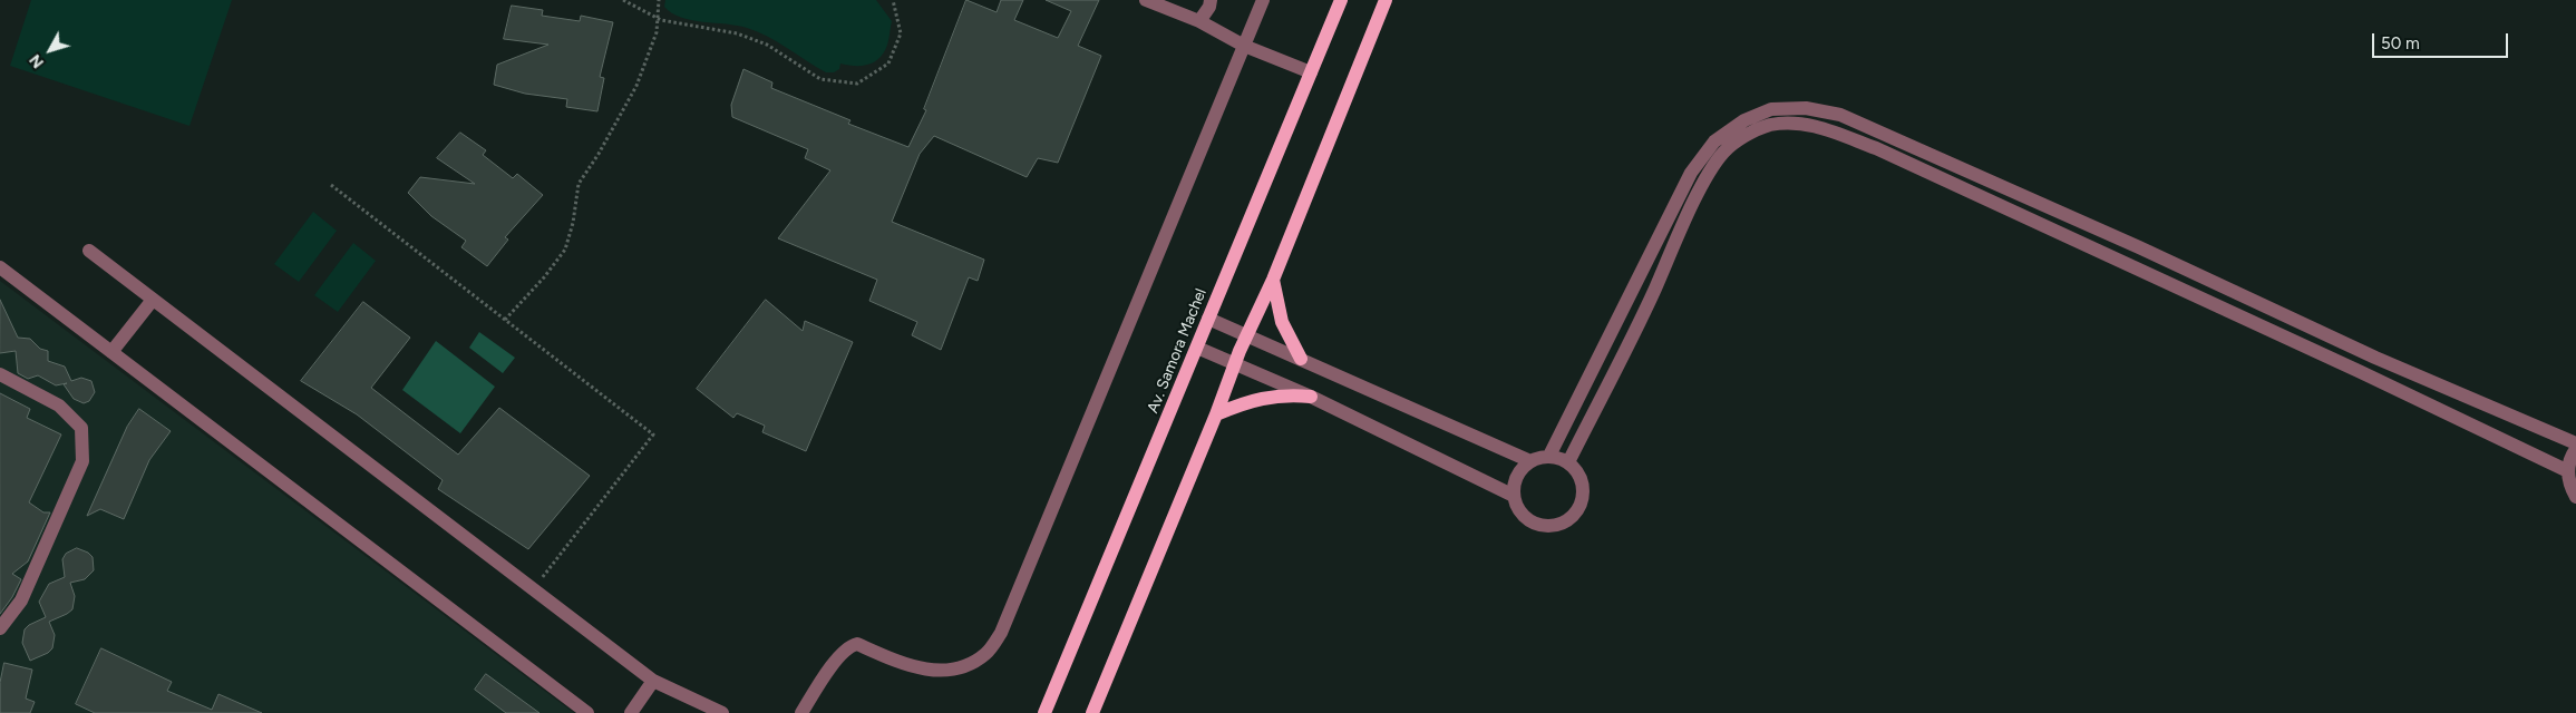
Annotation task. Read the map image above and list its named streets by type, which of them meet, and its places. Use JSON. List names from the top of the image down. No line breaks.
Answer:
{"streets":{"main road":["Av. Samora Machel"]},"scale_bar":"50 m","north":"bottom left"}
